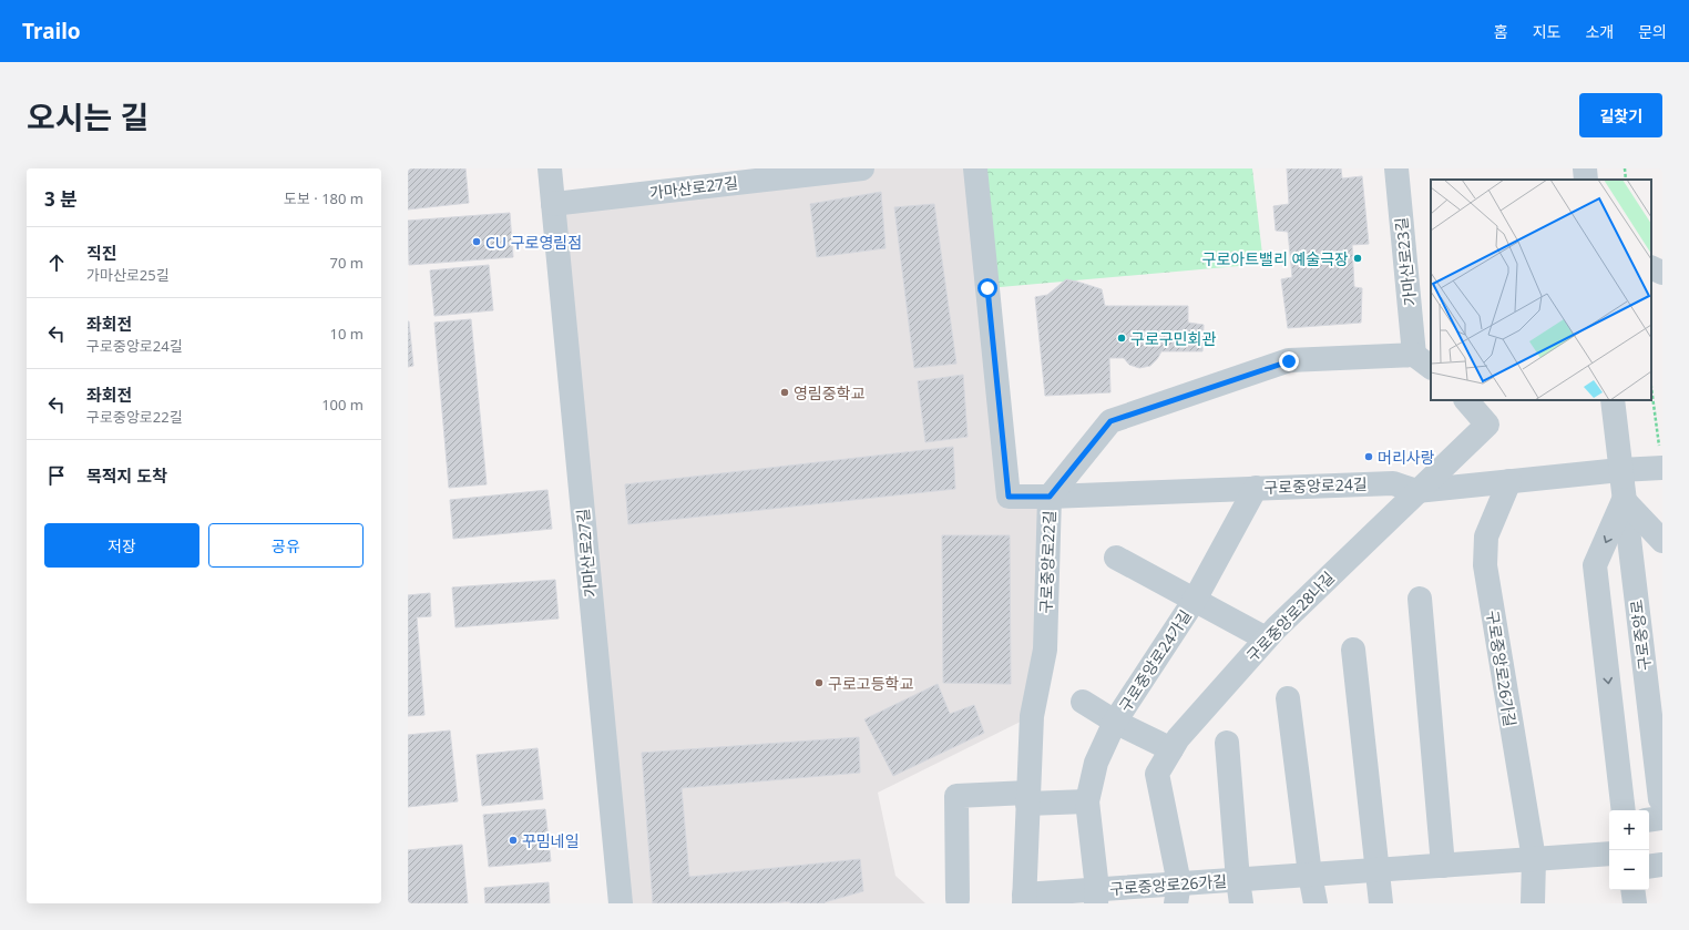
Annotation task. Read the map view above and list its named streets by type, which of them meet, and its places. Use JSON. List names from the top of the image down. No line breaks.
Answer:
{"streets":{"street":["가마산로27길","가마산로23길","구로중앙로24길","구로중앙로22길","구로중앙로28나길","구로중앙로","구로중앙로24가길","구로중앙로26가길"]},"crossings":[["가마산로23길","구로중앙로22길"],["구로중앙로24길","구로중앙로22길"],["구로중앙로24길","구로중앙로28나길"],["구로중앙로24길","구로중앙로"],["구로중앙로24길","구로중앙로24가길"],["구로중앙로24길","구로중앙로26가길"],["구로중앙로22길","구로중앙로26가길"],["구로중앙로28나길","구로중앙로24가길"],["구로중앙로28나길","구로중앙로26가길"],["구로중앙로24가길","구로중앙로26가길"]],"places":["CU 구로영림점","구로아트밸리 예술극장","구로구민회관","영림중학교","머리사랑","구로고등학교","꾸밈네일"],"page":{"header":"Trailo","nav":["홈","지도","소개","문의"],"title":"오시는 길","buttons":["길찾기",["저장","공유"]],"heading":["3 분","도보 · 180 m"],"list":[["직진","가마산로25길","70 m"],["좌회전","구로중앙로24길","10 m"],["좌회전","구로중앙로22길","100 m"],"목적지 도착"],"map_buttons":["+","−"]}}
